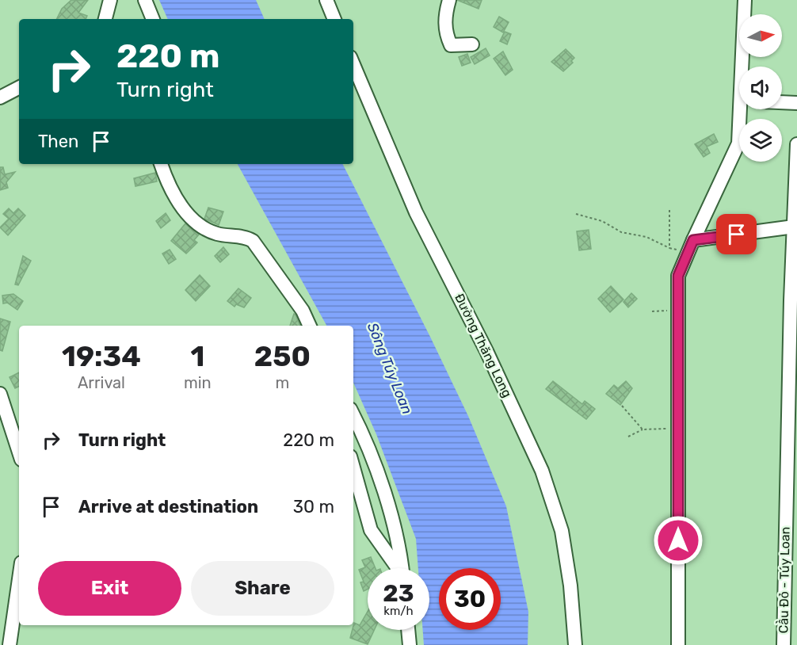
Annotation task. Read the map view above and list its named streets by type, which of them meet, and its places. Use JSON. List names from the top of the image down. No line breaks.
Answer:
{"streets":{"street":["Đường Thăng Long","Cầu Đỏ - Túy Loan"]},"water":["Sông Túy Loan"],"north":"right","page":{"turn":["220 m","Turn right"],"then":"Then","eta":["19:34","Arrival","1","min","250","m"],"list":[{"name":"Turn right","value":"220 m"},{"name":"Arrive at destination","value":"30 m"}],"buttons":["Exit","Share"],"speed":"23 km/h","limit":"30"}}
